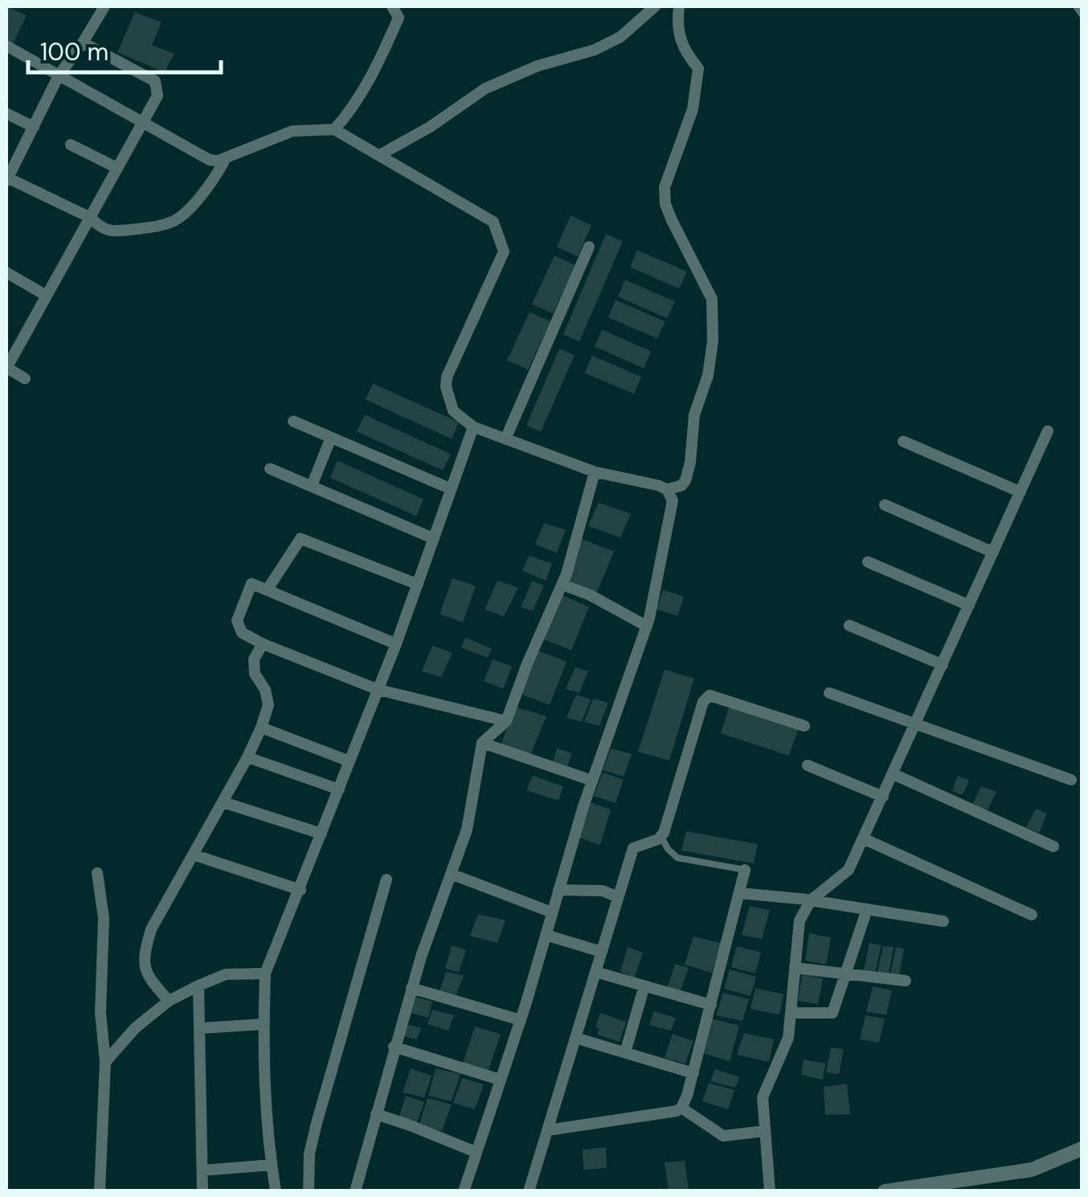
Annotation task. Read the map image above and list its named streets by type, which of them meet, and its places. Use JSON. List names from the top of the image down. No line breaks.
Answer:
{"scale_bar":"100 m"}
